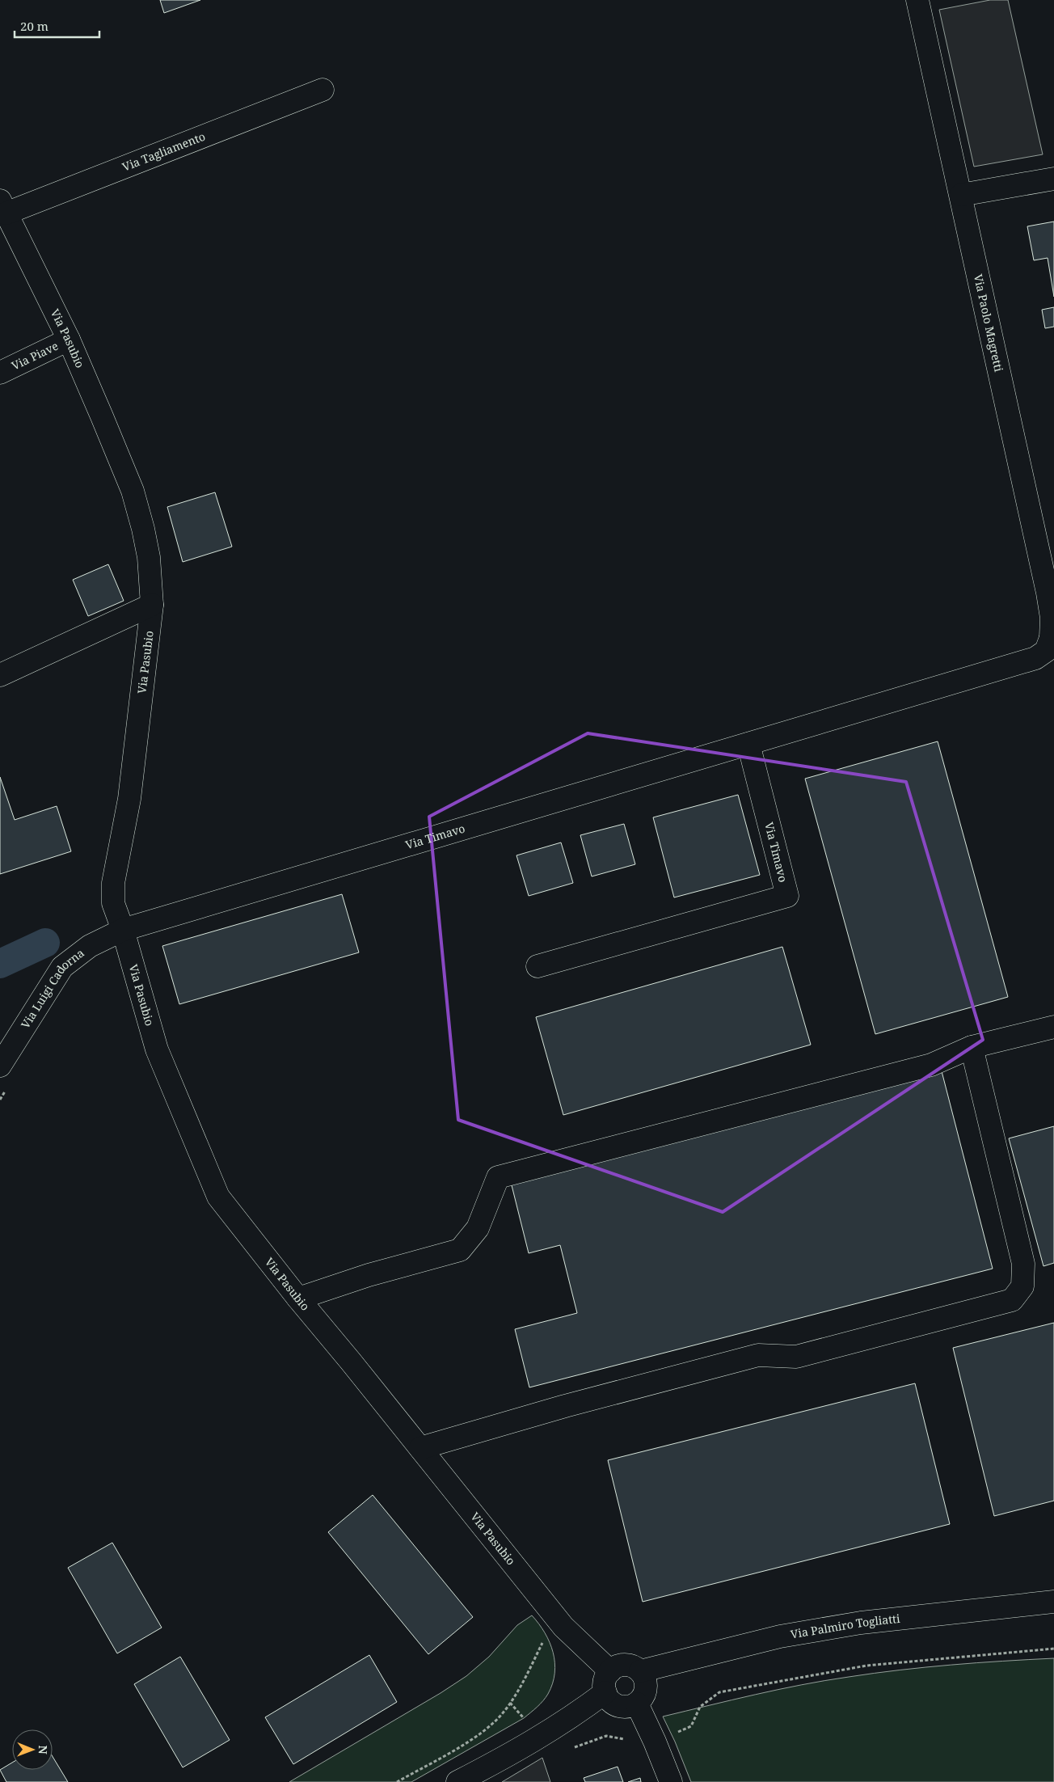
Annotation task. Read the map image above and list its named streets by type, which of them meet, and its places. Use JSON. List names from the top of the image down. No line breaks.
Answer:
{"streets":{"street":["Via Tagliamento","Via Paolo Magretti","Via Pasubio","Via Piave","Via Timavo","Via Luigi Cadorna","Via Palmiro Togliatti"]},"crossings":[["Via Tagliamento","Via Pasubio"],["Via Paolo Magretti","Via Timavo"],["Via Pasubio","Via Piave"],["Via Pasubio","Via Timavo"],["Via Pasubio","Via Luigi Cadorna"],["Via Pasubio","Via Palmiro Togliatti"],["Via Timavo","Via Luigi Cadorna"]],"scale_bar":"20 m","north":"right"}
